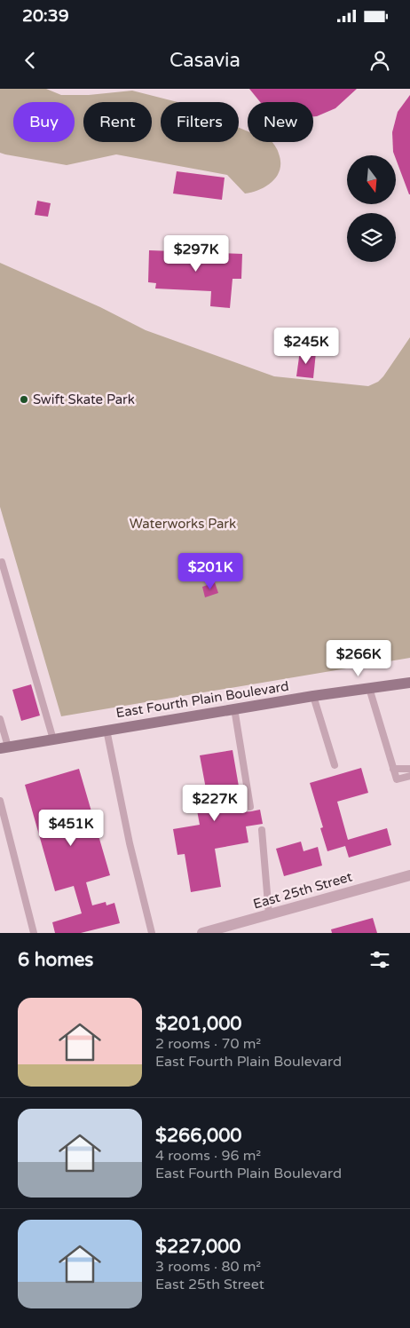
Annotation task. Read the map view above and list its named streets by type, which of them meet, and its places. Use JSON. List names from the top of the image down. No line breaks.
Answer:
{"streets":{"main road":["East Fourth Plain Boulevard"],"street":["East 25th Street"]},"parks":["Waterworks Park"],"places":["Swift Skate Park"],"north":"bottom","page":{"status":"20:39","header":"Casavia","chip":["Buy","Rent","Filters","New"],"price":["$297K","$245K","$201K","$266K","$227K","$451K"],"heading":"6 homes","list":[{"name":"$201,000","note":"2 rooms · 70 m² · East Fourth Plain Boulevard"},{"name":"$266,000","note":"4 rooms · 96 m² · East Fourth Plain Boulevard"},{"name":"$227,000","note":"3 rooms · 80 m² · East 25th Street"}]}}
